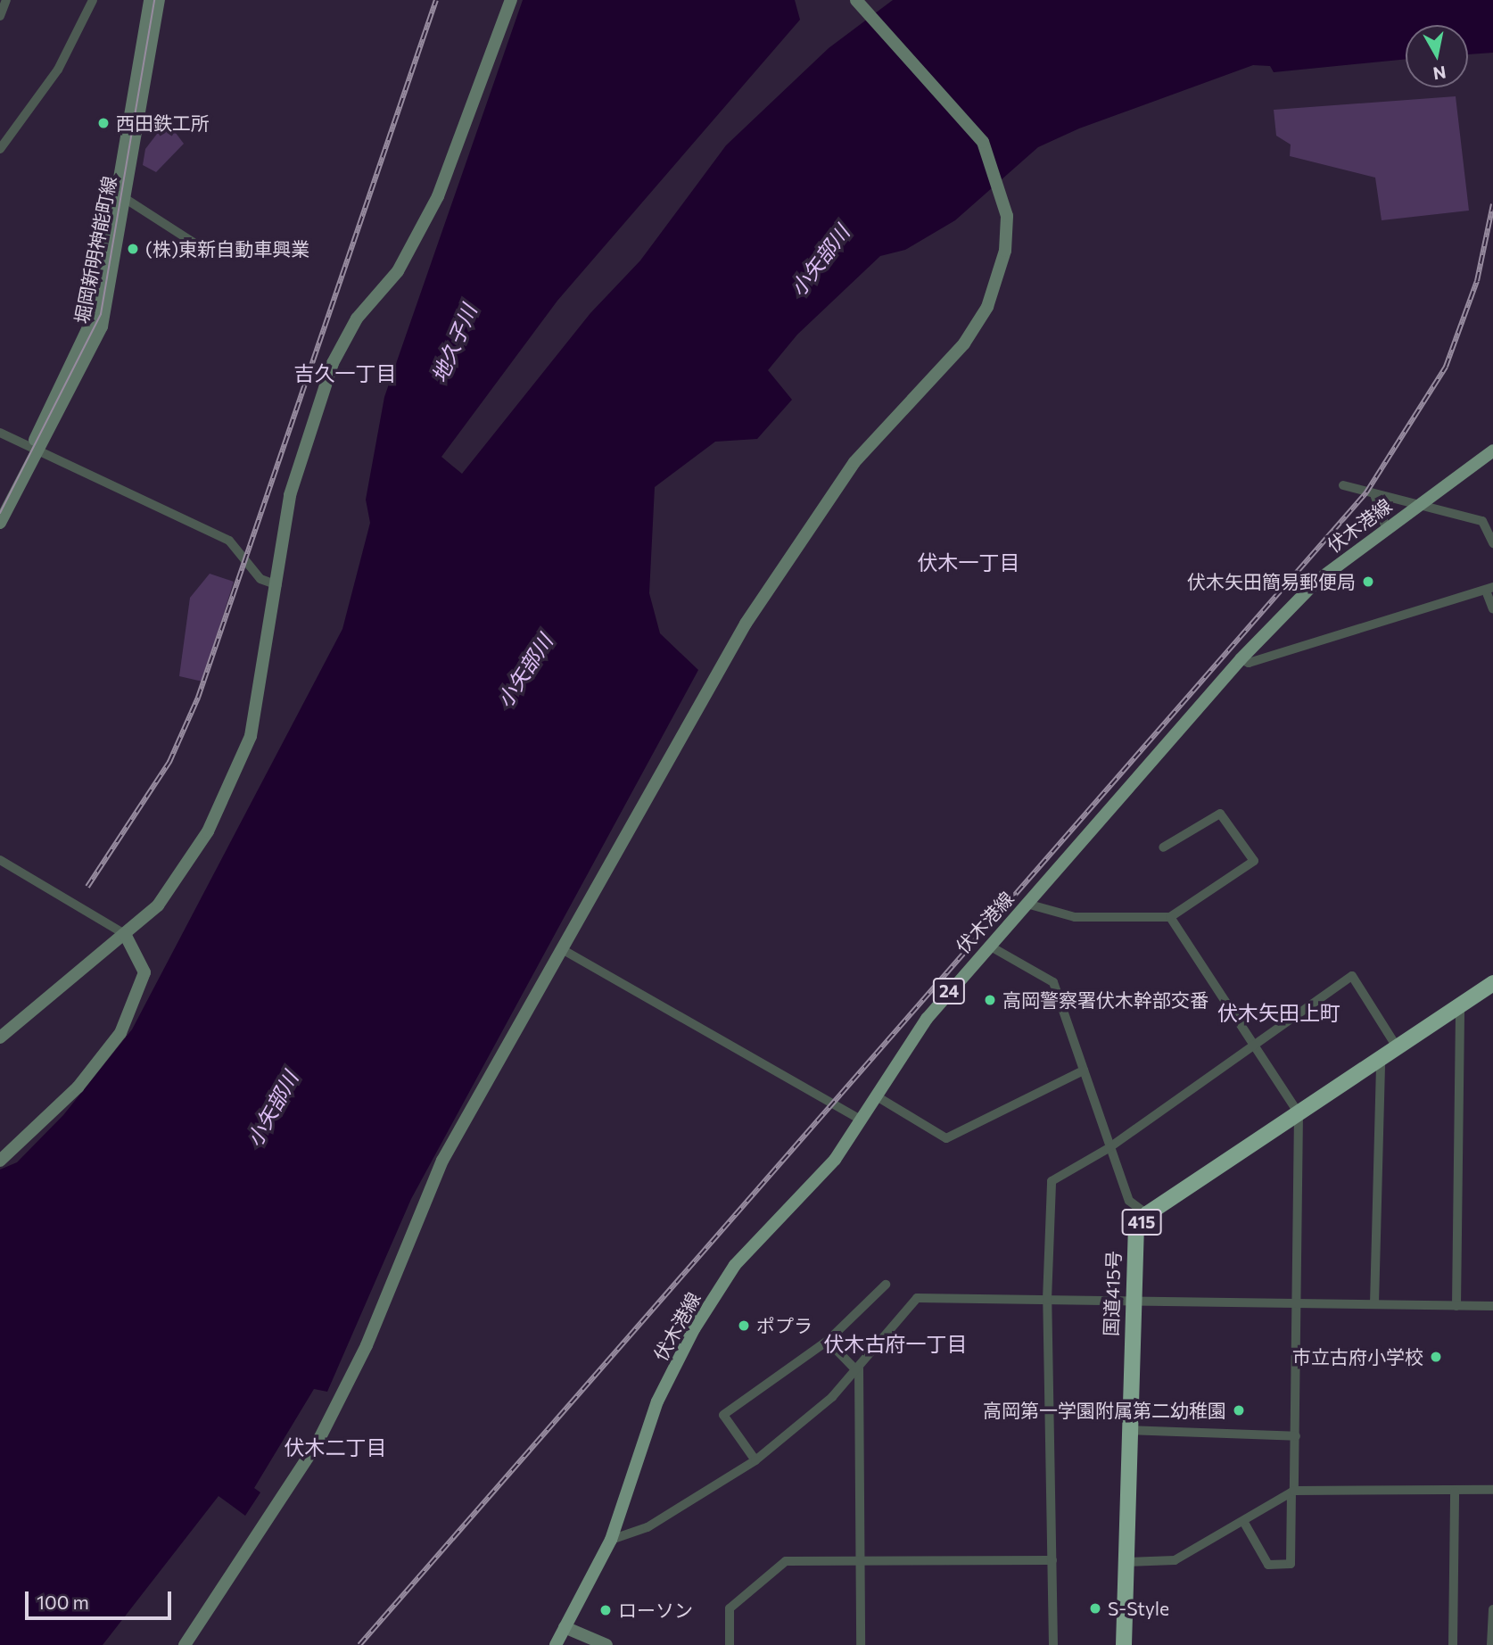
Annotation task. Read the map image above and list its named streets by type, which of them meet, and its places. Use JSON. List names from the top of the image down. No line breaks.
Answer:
{"streets":{"highway":["415","国道415号"],"main road":["伏木港線","24"],"street":["堀岡新明神能町線"]},"crossings":[["415","国道415号"]],"districts":["吉久一丁目","伏木一丁目","伏木矢田上町","伏木古府一丁目","伏木二丁目"],"water":["小矢部川","地久子川"],"places":["西田鉄工所","(株)東新自動車興業","伏木矢田簡易郵便局","高岡警察署伏木幹部交番","ポプラ","市立古府小学校","高岡第一学園附属第二幼稚園","S-Style","ローソン"],"scale_bar":"100 m","north":"bottom"}
